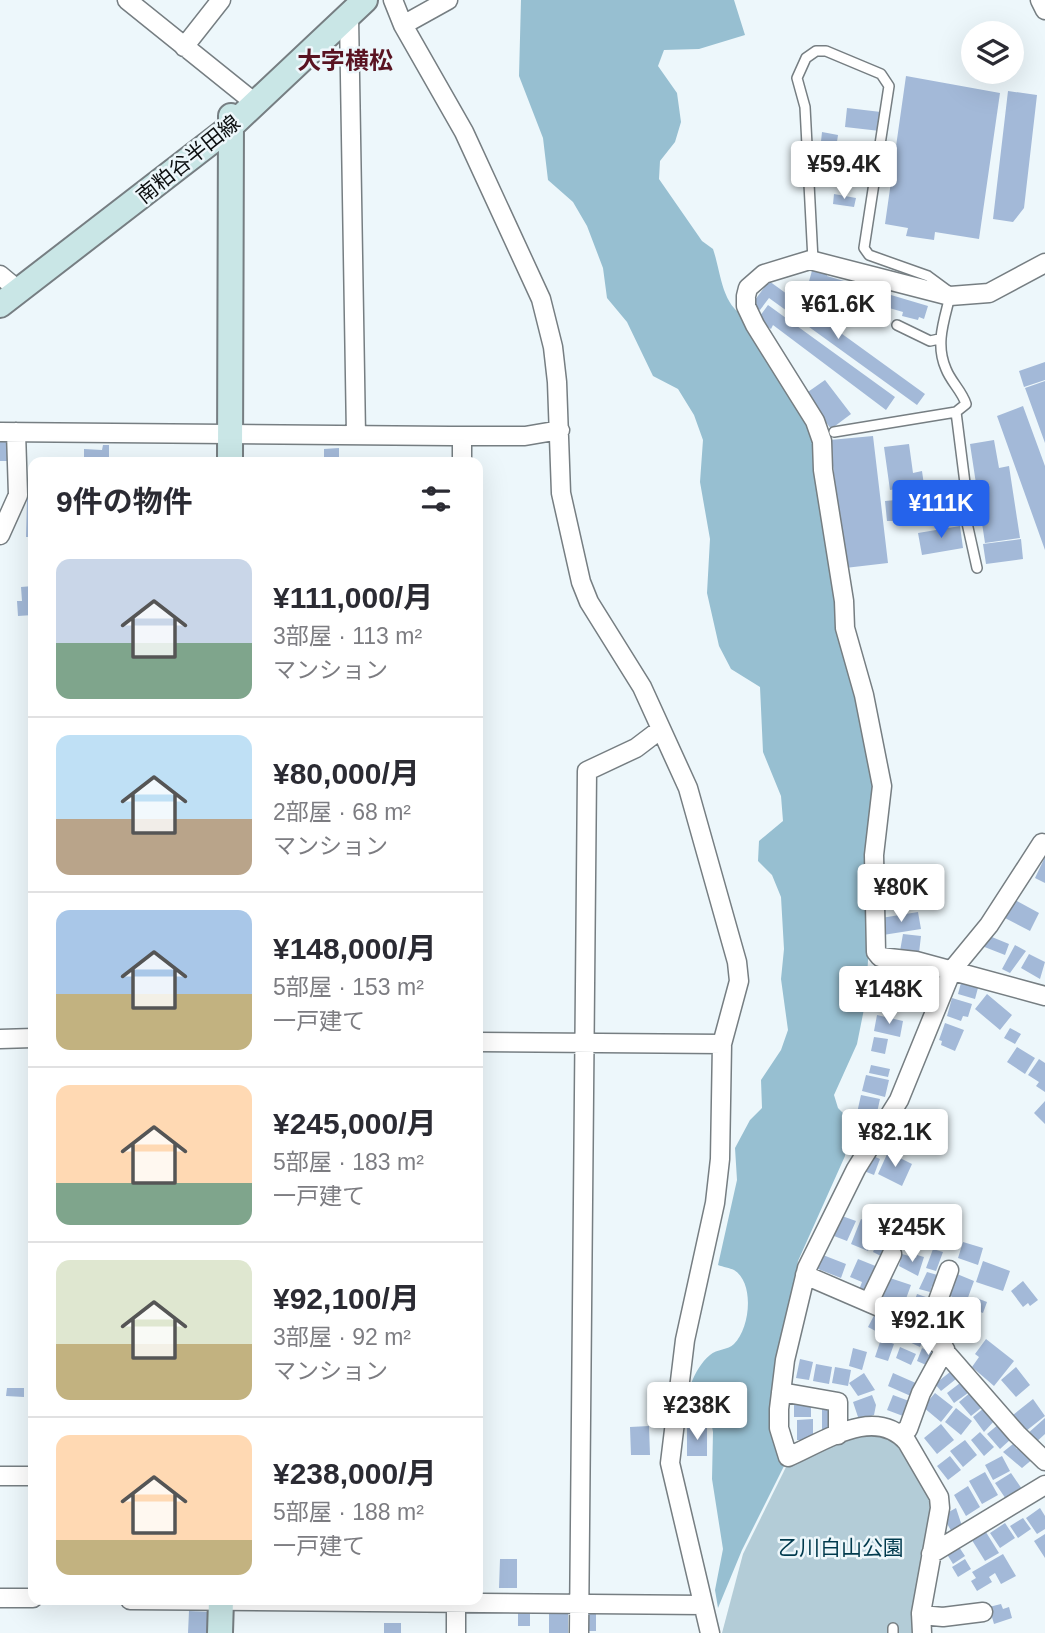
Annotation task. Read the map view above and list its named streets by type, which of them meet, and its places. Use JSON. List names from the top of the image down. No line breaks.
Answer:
{"streets":{"main road":["南粕谷半田線"]},"districts":["大字横松"],"parks":["乙川白山公園"],"page":{"price":["¥59.4K","¥61.6K","¥111K","¥80K","¥148K","¥82.1K","¥245K","¥92.1K","¥238K"],"heading":"9件の物件","list":[{"name":"¥111,000/月","note":"3部屋 · 113 m² · マンション"},{"name":"¥80,000/月","note":"2部屋 · 68 m² · マンション"},{"name":"¥148,000/月","note":"5部屋 · 153 m² · 一戸建て"},{"name":"¥245,000/月","note":"5部屋 · 183 m² · 一戸建て"},{"name":"¥92,100/月","note":"3部屋 · 92 m² · マンション"},{"name":"¥238,000/月","note":"5部屋 · 188 m² · 一戸建て"}]}}
